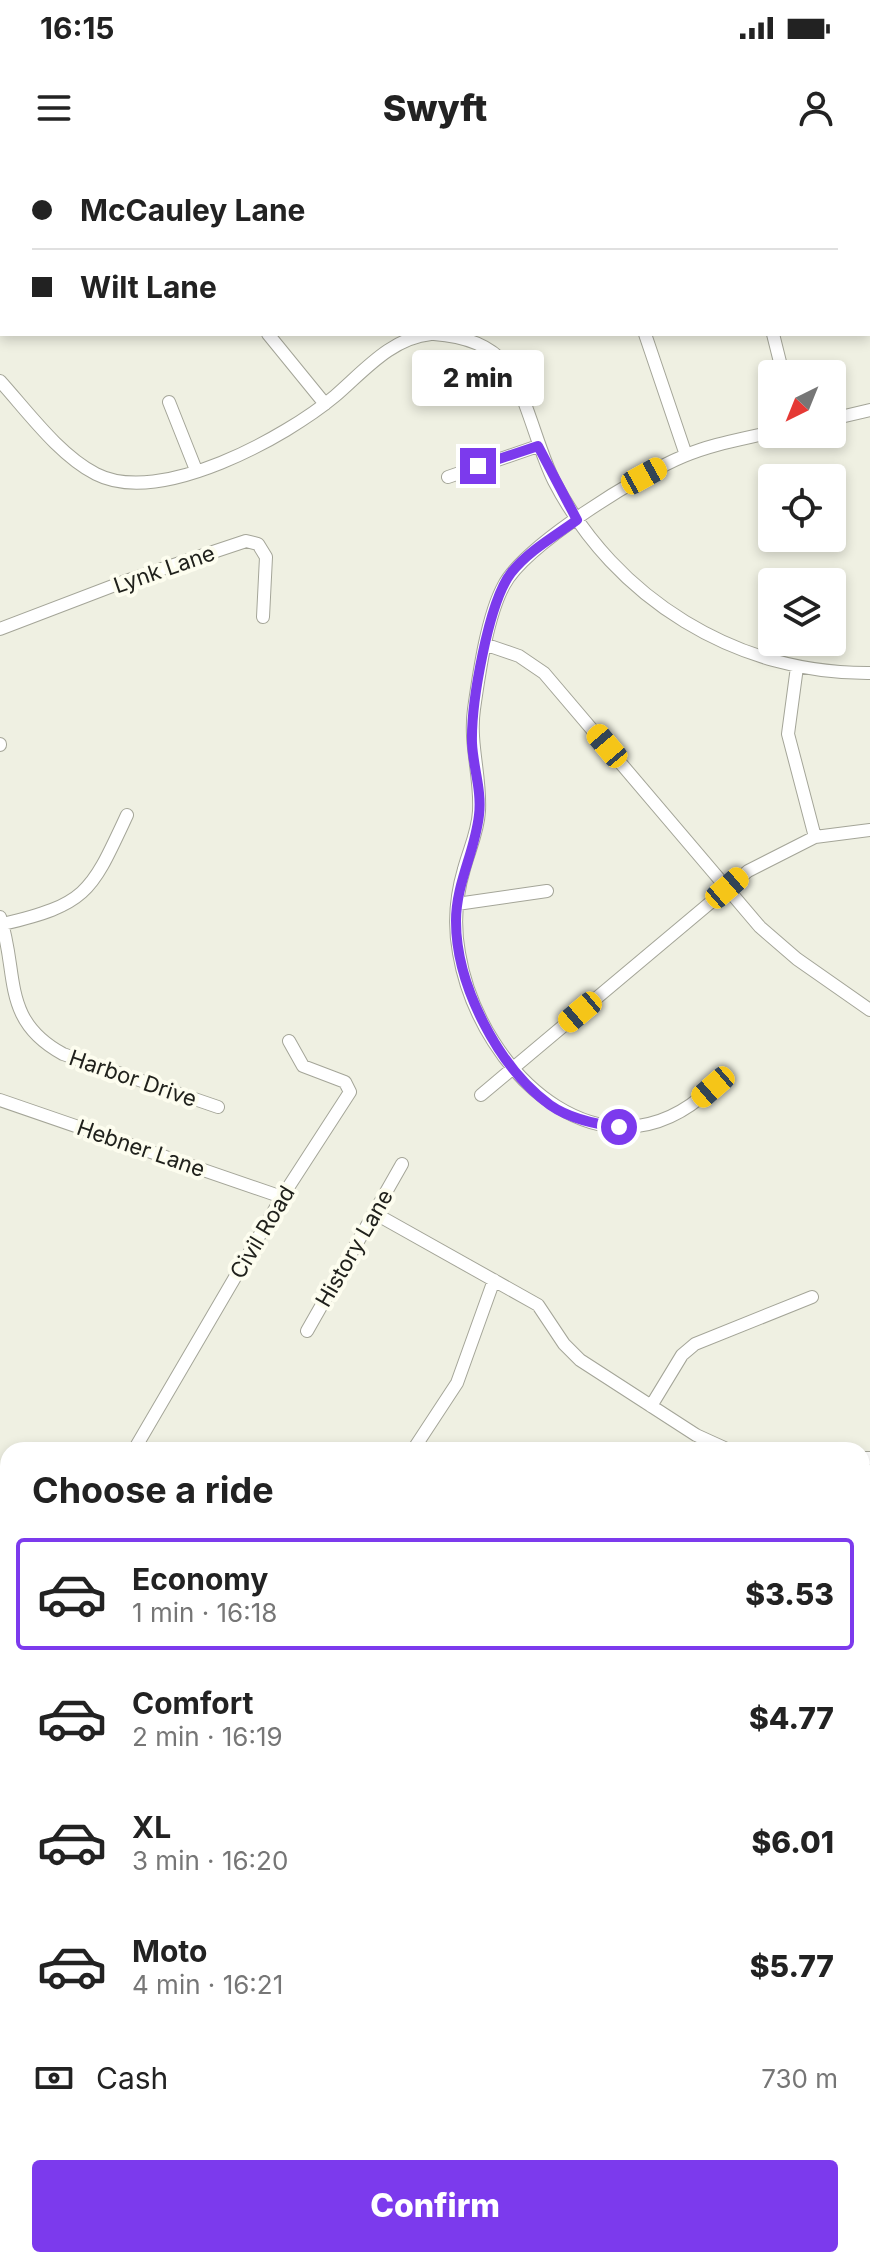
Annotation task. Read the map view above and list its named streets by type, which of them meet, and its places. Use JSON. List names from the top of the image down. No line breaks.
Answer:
{"streets":{"street":["Lynk Lane","Harbor Drive","Hebner Lane","Civil Road","History Lane"]},"crossings":[["Hebner Lane","Civil Road"]],"north":"bottom left","page":{"status":"16:15","header":"Swyft","banner":["McCauley Lane","Wilt Lane"],"bubble":"2 min","heading":"Choose a ride","list":[{"name":"Economy","note":"1 min · 16:18","value":"$3.53"},{"name":"Comfort","note":"2 min · 16:19","value":"$4.77"},{"name":"XL","note":"3 min · 16:20","value":"$6.01"},{"name":"Moto","note":"4 min · 16:21","value":"$5.77"}],"pay":["Cash","730 m"],"buttons":"Confirm"}}
